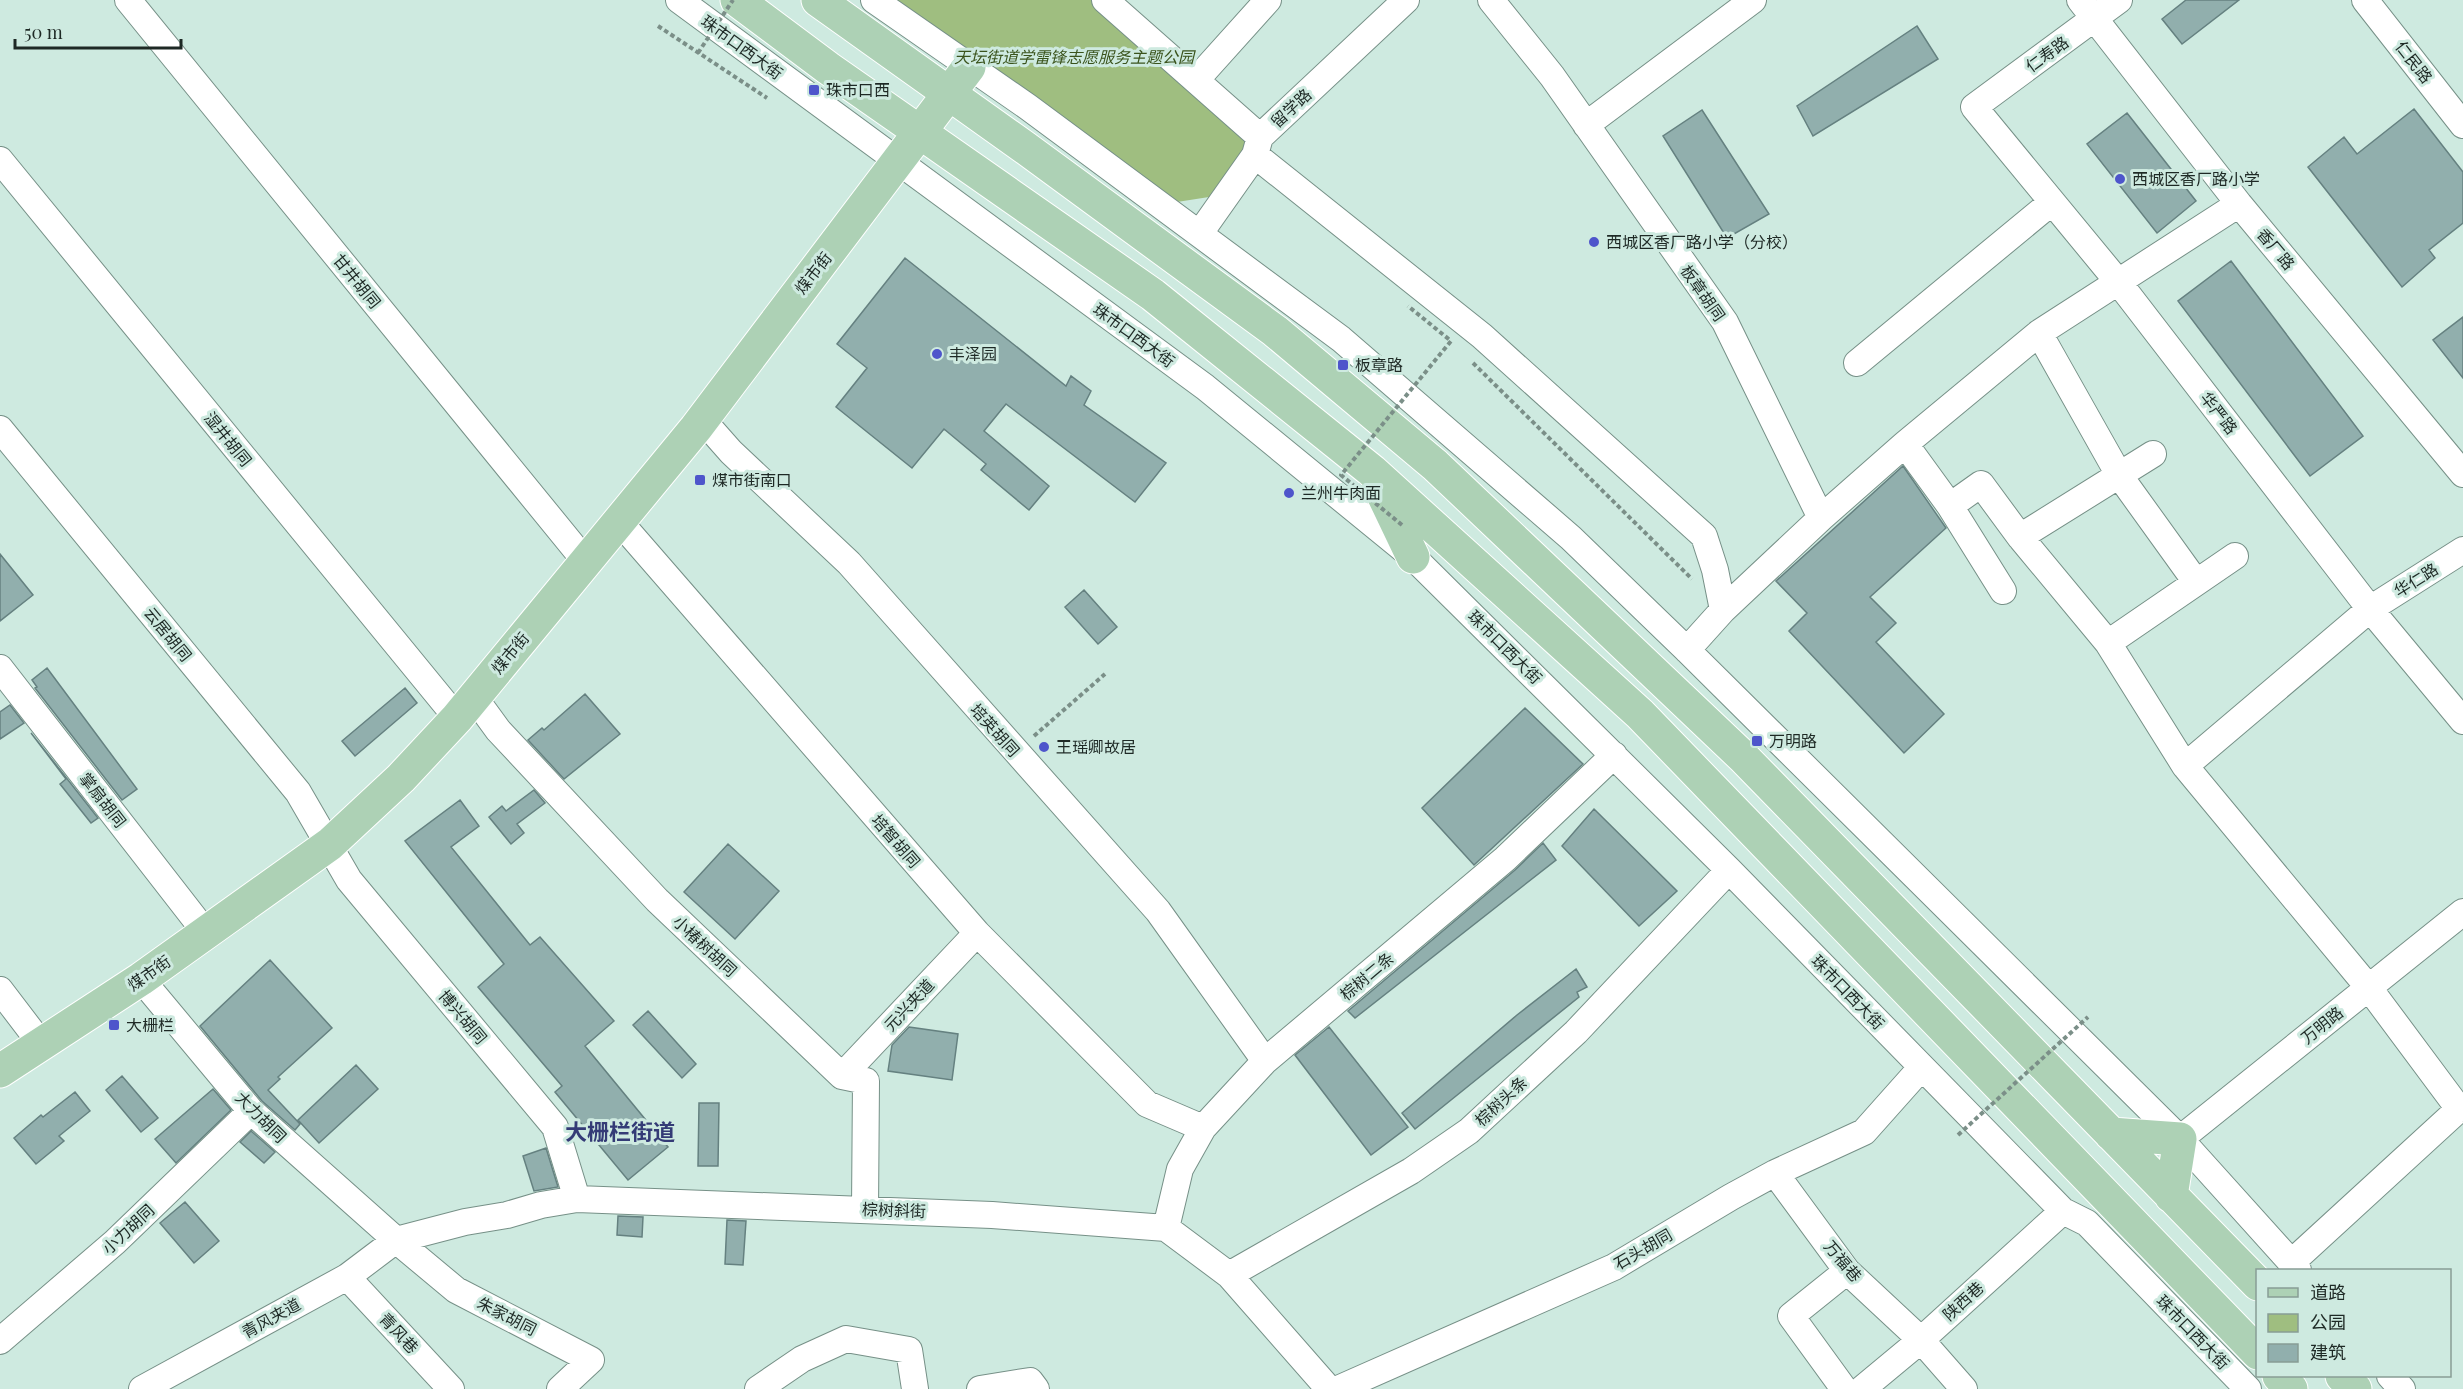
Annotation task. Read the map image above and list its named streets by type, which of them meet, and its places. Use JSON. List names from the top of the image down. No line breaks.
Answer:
{"streets":{"main road":["珠市口西大街","煤市街"],"street":["仁寿路","仁民路","留学路","香厂路","甘井胡同","板章胡同","华严路","湿井胡同","华仁路","云居胡同","培英胡同","掌扇胡同","培智胡同","小椿树胡同","棕树二条","元兴夹道","博兴胡同","万明路","棕树头条","大力胡同","棕树斜街","小力胡同","石头胡同","万福巷","陕西巷","朱家胡同","青风夹道","青风巷"]},"crossings":[["珠市口西大街","煤市街"],["珠市口西大街","棕树二条"],["珠市口西大街","棕树头条"],["珠市口西大街","石头胡同"],["珠市口西大街","陕西巷"],["仁寿路","香厂路"],["仁寿路","华严路"],["煤市街","甘井胡同"],["煤市街","湿井胡同"],["煤市街","云居胡同"],["煤市街","培英胡同"],["煤市街","掌扇胡同"],["煤市街","培智胡同"],["煤市街","小椿树胡同"],["煤市街","博兴胡同"],["煤市街","大力胡同"],["华严路","华仁路"],["湿井胡同","小椿树胡同"],["云居胡同","博兴胡同"],["培英胡同","棕树二条"],["培智胡同","棕树二条"],["培智胡同","元兴夹道"],["小椿树胡同","元兴夹道"],["小椿树胡同","棕树斜街"],["棕树二条","棕树斜街"],["博兴胡同","棕树斜街"],["大力胡同","棕树斜街"],["大力胡同","小力胡同"],["大力胡同","朱家胡同"],["大力胡同","青风夹道"],["棕树斜街","朱家胡同"],["棕树斜街","青风夹道"],["石头胡同","万福巷"],["万福巷","陕西巷"],["朱家胡同","青风夹道"],["青风夹道","青风巷"]],"districts":["大栅栏街道"],"parks":["天坛街道学雷锋志愿服务主题公园"],"places":{"transit":["珠市口西","板章路","煤市街南口","万明路","大栅栏"],"other":["西城区香厂路小学","西城区香厂路小学（分校）","丰泽园","兰州牛肉面","王瑶卿故居"]},"legend":["道路","公园","建筑"],"scale_bar":"50 m"}
